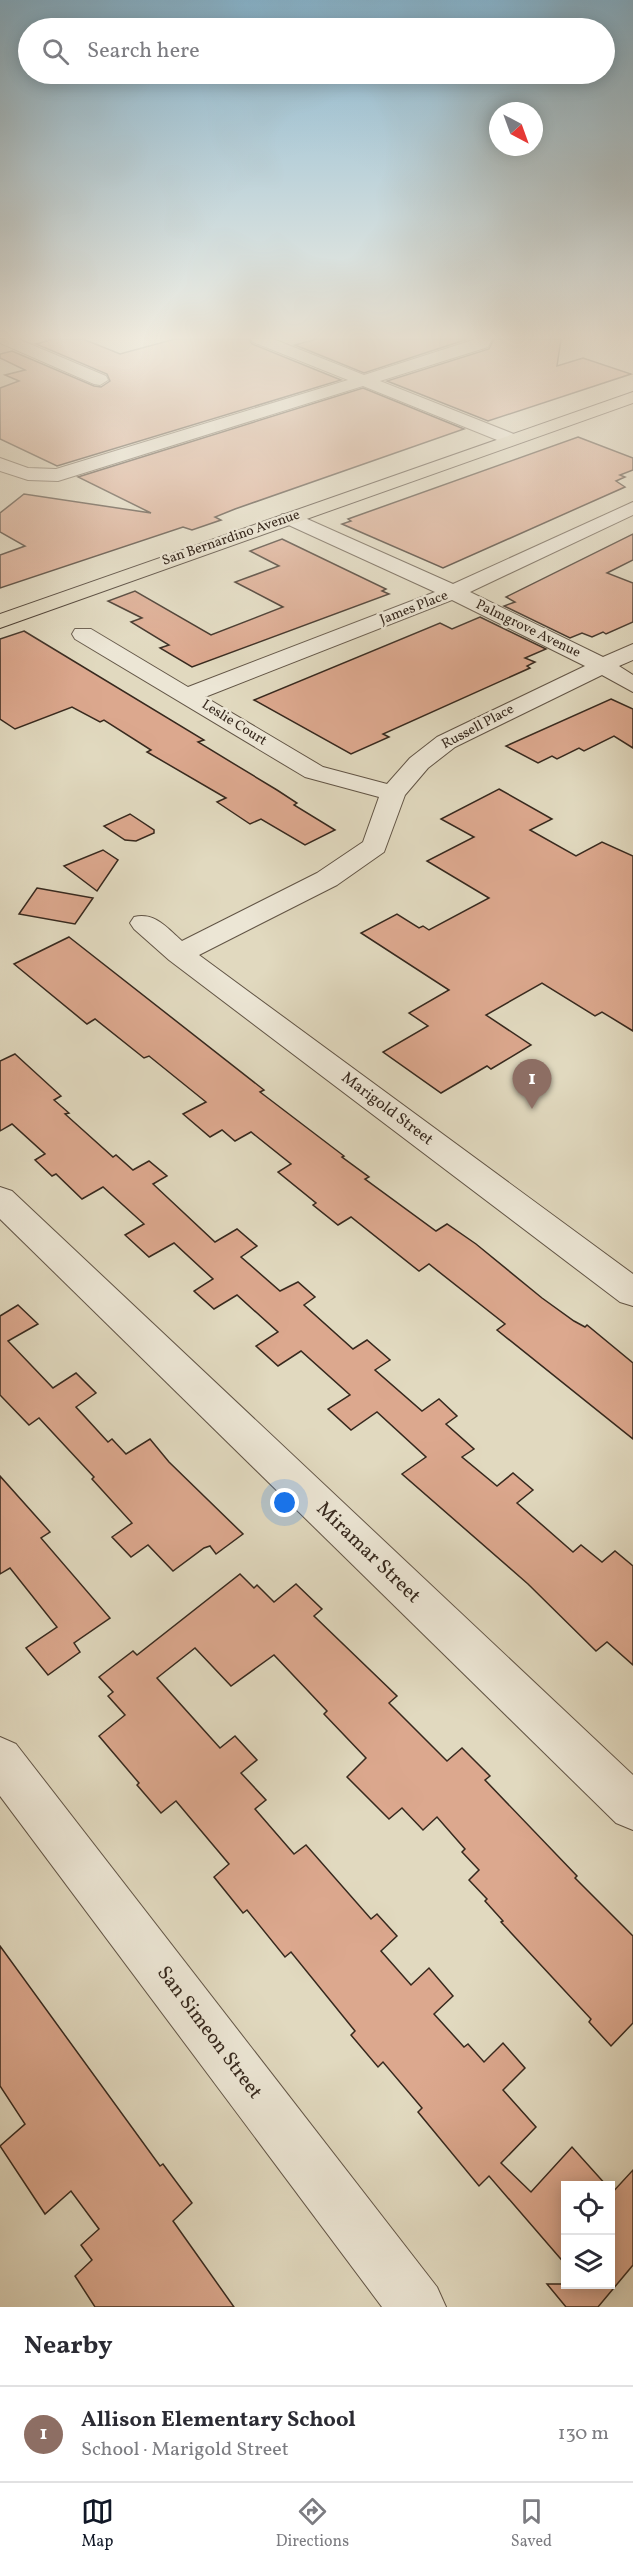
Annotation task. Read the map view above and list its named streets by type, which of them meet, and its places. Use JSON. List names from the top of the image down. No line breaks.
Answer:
{"streets":{"main road":["San Bernardino Avenue"],"street":["James Place","Palmgrove Avenue","Leslie Court","Russell Place","Marigold Street","Miramar Street","San Simeon Street"]},"crossings":[["San Bernardino Avenue","Palmgrove Avenue"],["James Place","Palmgrove Avenue"],["James Place","Leslie Court"],["Palmgrove Avenue","Russell Place"],["Leslie Court","Russell Place"],["Russell Place","Marigold Street"]],"north":"bottom right","page":{"search":"Search here","pins":"1","heading":"Nearby","list":[{"mark":"1","name":"Allison Elementary School","note":"School · Marigold Street","value":"130 m"}],"nav":["Map","Directions","Saved"]}}
